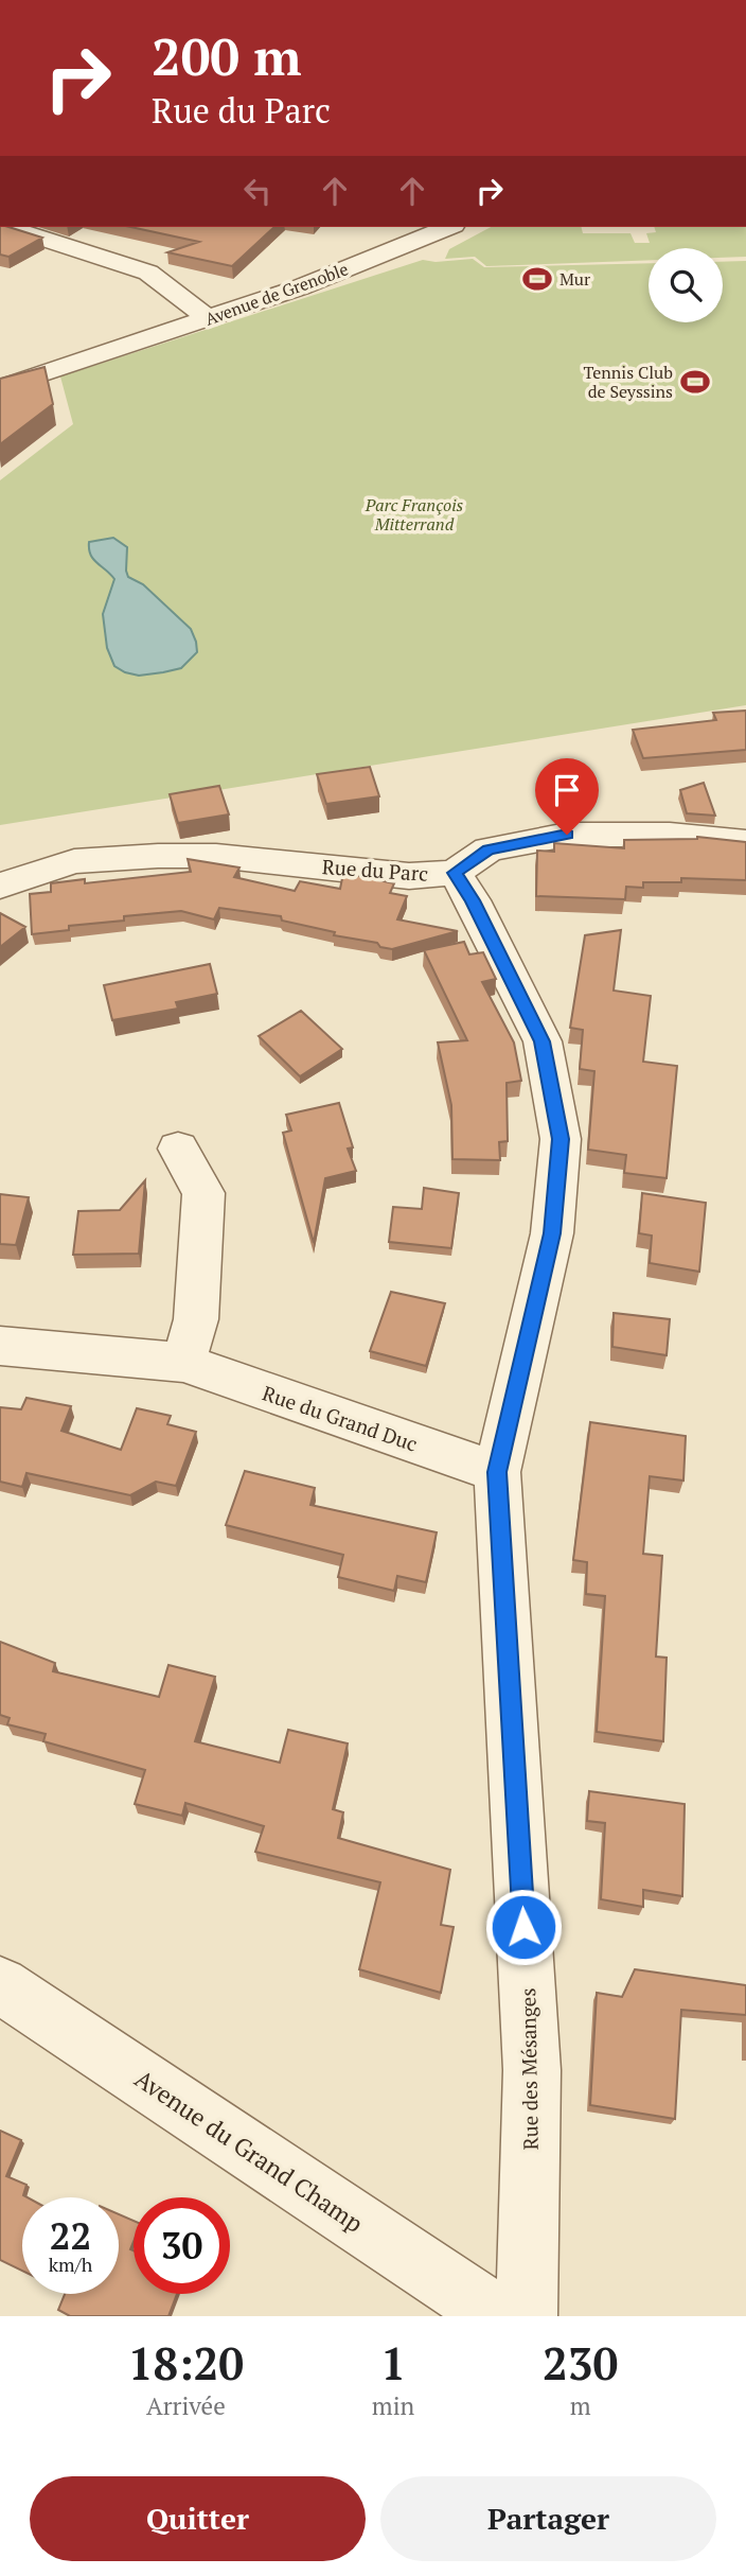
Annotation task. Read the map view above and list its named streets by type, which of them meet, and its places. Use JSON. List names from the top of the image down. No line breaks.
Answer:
{"streets":{"street":["Avenue de Grenoble","Rue du Parc","Rue du Grand Duc","Rue des Mésanges","Avenue du Grand Champ"]},"crossings":[["Rue du Parc","Rue des Mésanges"],["Rue du Grand Duc","Rue des Mésanges"]],"parks":["Parc François Mitterrand"],"places":{"sports":["Mur","Tennis Club de Seyssins"]},"page":{"turn":["200 m","Rue du Parc"],"speed":"22 km/h","limit":"30","eta":["18:20","Arrivée","1","min","230","m"],"buttons":["Quitter","Partager"]}}
